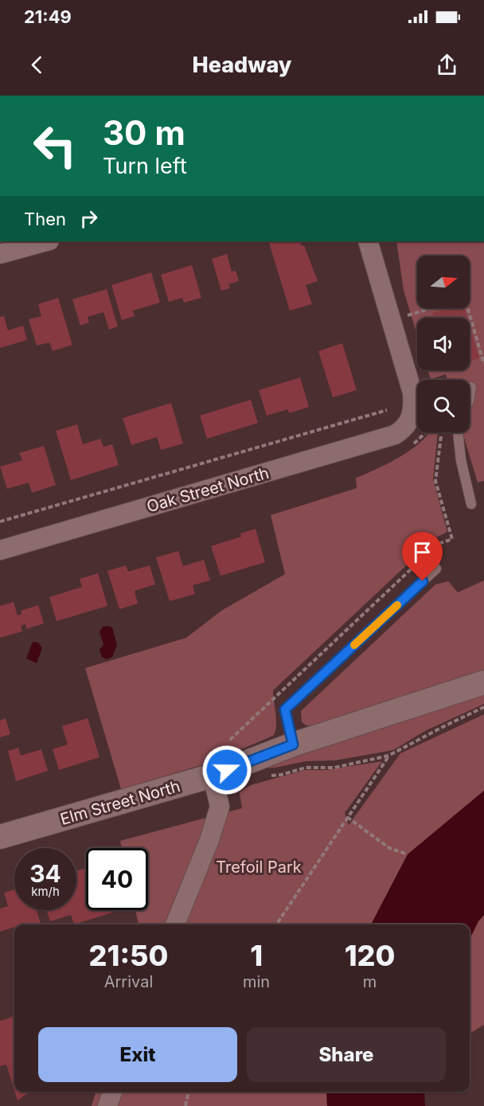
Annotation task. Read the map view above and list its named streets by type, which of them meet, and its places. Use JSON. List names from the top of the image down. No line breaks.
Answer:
{"streets":{"street":["Oak Street North","Elm Street North"]},"parks":["Trefoil Park"],"north":"right","page":{"status":"21:49","header":"Headway","turn":["30 m","Turn left"],"then":"Then","speed":"34 km/h","limit":"40","eta":["21:50","Arrival","1","min","120","m"],"buttons":["Exit","Share"]}}
